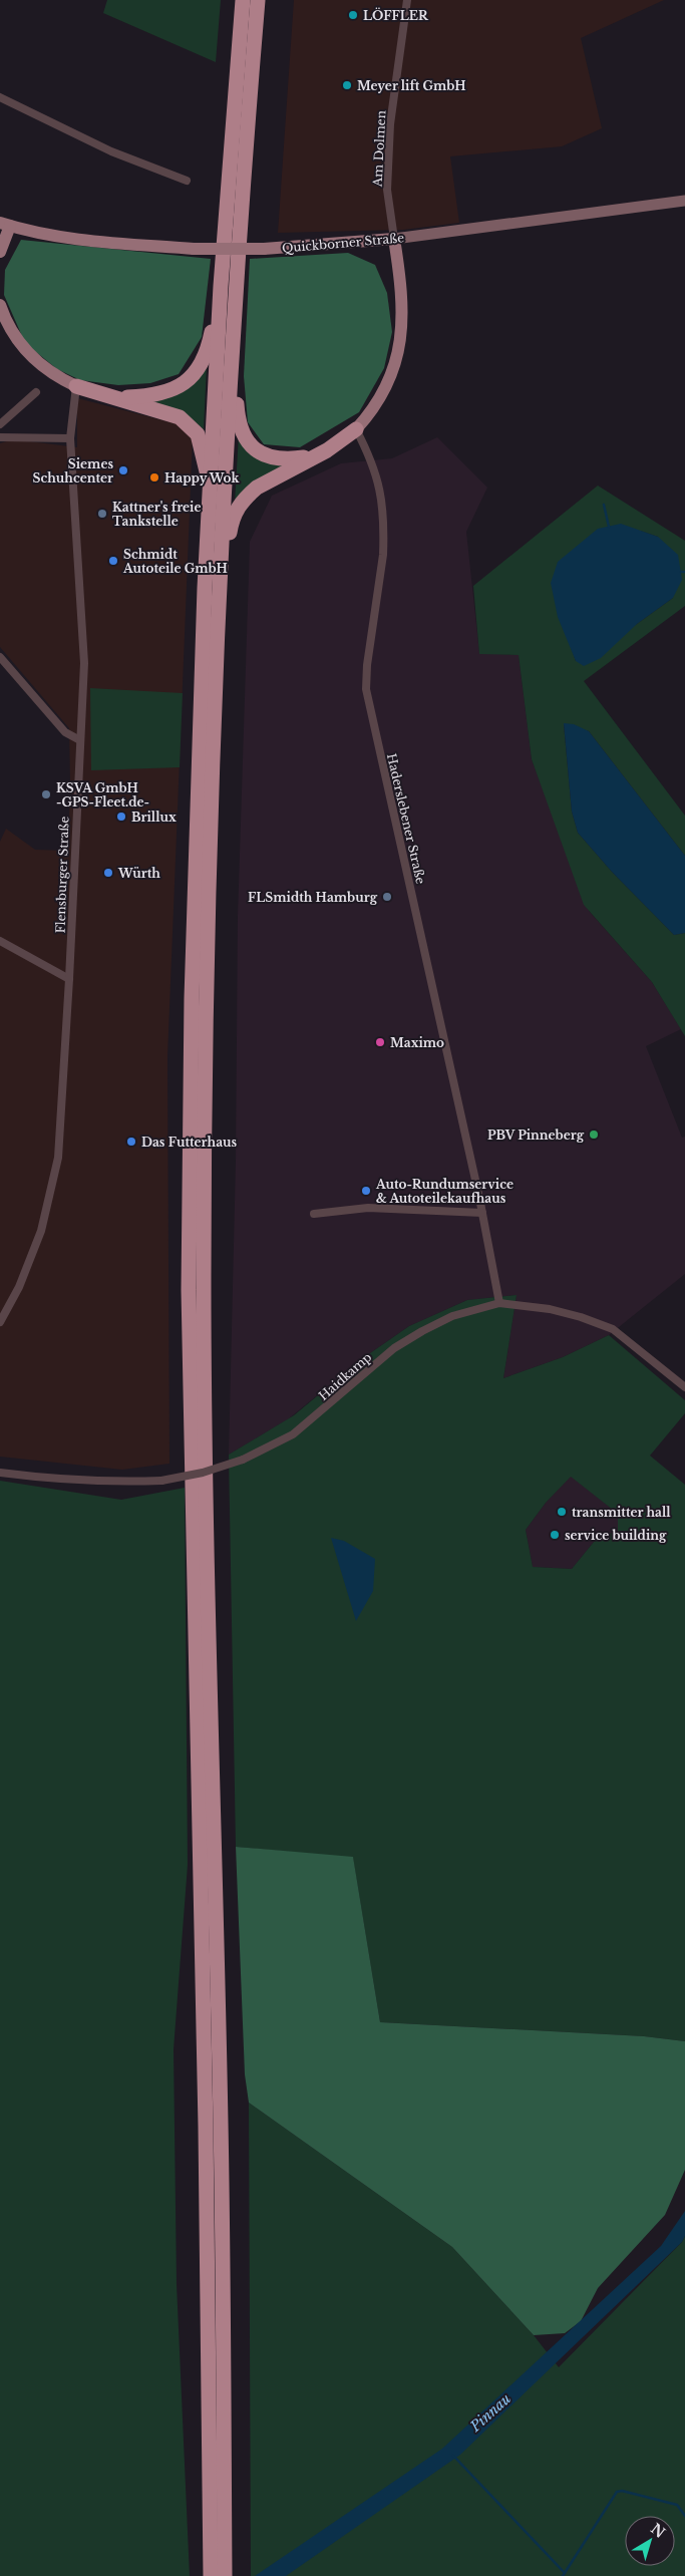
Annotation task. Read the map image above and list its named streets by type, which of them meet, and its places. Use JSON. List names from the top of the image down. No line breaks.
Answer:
{"streets":{"main road":["Quickborner Straße"],"street":["Am Dolmen","Haderslebener Straße","Flensburger Straße","Haidkamp"]},"crossings":[["Am Dolmen","Quickborner Straße"],["Haderslebener Straße","Haidkamp"]],"water":["Pinnau"],"places":["LÖFFLER","Meyer lift GmbH","Siemes Schuhcenter","Happy Wok","Kattner's freie Tankstelle","Schmidt Autoteile GmbH","KSVA GmbH -GPS-Fleet.de-","Brillux","Würth","FLSmidth Hamburg","Maximo","PBV Pinneberg","Das Futterhaus","Auto-Rundumservice & Autoteilekaufhaus","transmitter hall","service building"],"north":"top right"}
